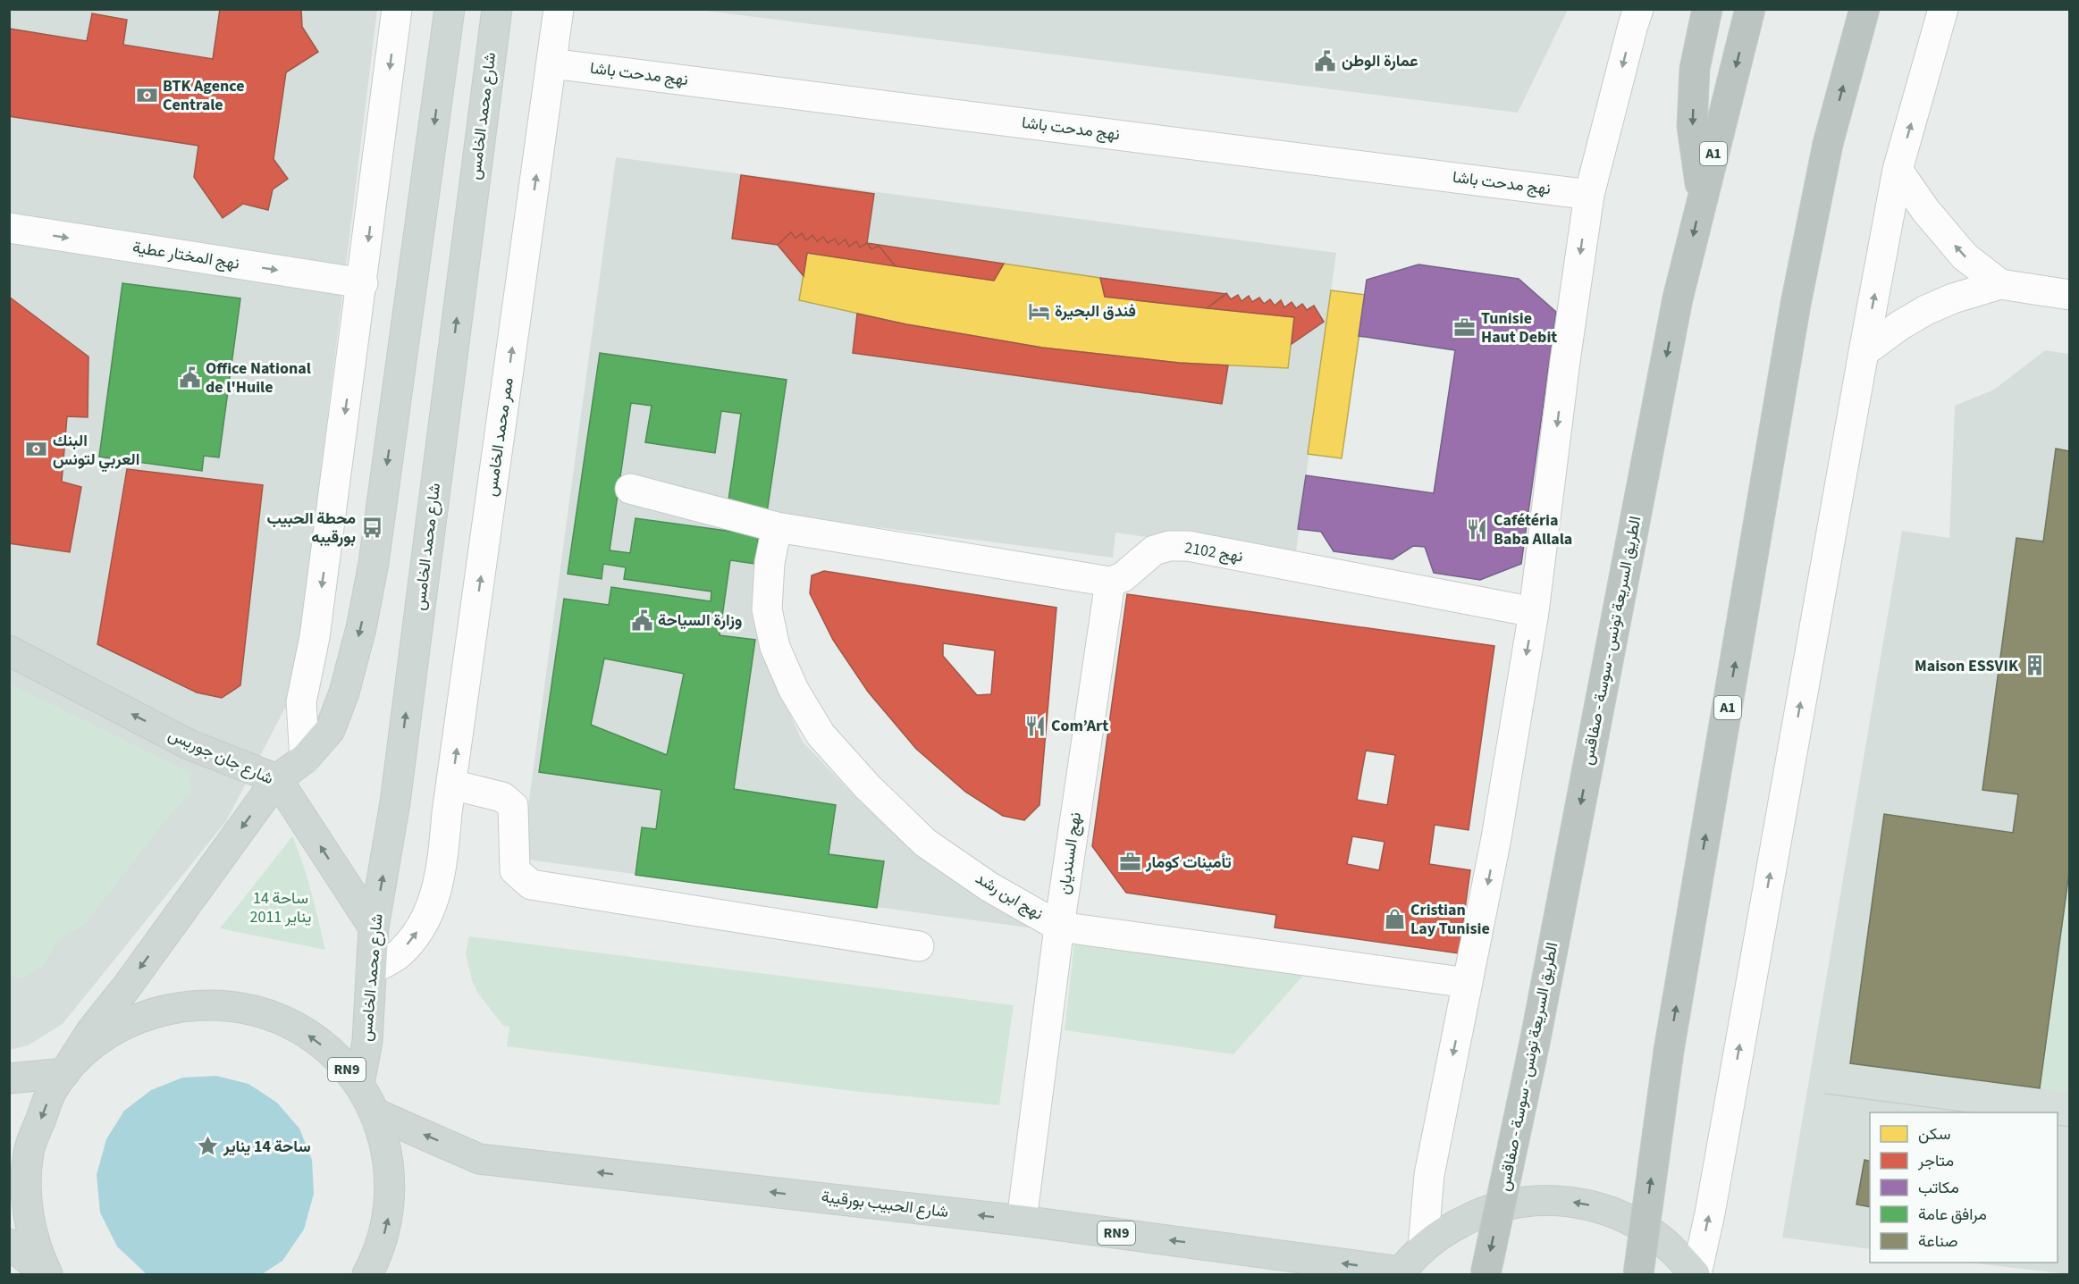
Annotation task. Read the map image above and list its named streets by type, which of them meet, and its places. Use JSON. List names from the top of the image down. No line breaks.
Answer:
{"streets":{"highway":["A1","الطريق السريعة تونس - سوسة - صفاقس"],"main road":["شارع محمد الخامس","شارع جان جوريس","RN9","شارع الحبيب بورقيبة"],"street":["نهج مدحت باشا","نهج المختار عطية","ممر محمد الخامس","نهج 2102","نهج السنديان","نهج ابن رشد"]},"crossings":[["نهج مدحت باشا","ممر محمد الخامس"],["شارع محمد الخامس","ممر محمد الخامس"],["شارع محمد الخامس","شارع جان جوريس"],["شارع محمد الخامس","RN9"],["نهج 2102","نهج السنديان"],["نهج السنديان","نهج ابن رشد"],["نهج السنديان","شارع الحبيب بورقيبة"],["RN9","شارع الحبيب بورقيبة"]],"one_way":["نهج المختار عطية","شارع جان جوريس","شارع الحبيب بورقيبة"],"parks":["ساحة 14 يناير 2011"],"places":{"public building":["عمارة الوطن","Office National de l'Huile","وزارة السياحة"],"bank":["BTK Agence Centrale","البنك العربي لتونس"],"hotel":["فندق البحيرة"],"office":["Tunisie Haut Debit","تأمينات كومار"],"bus stop":["محطة الحبيب بورقيبه"],"restaurant":["Cafétéria Baba Allala","Com’Art"],"building":["Maison ESSVIK"],"shop":["Cristian Lay Tunisie"],"place":["ساحة 14 يناير"]},"legend":["سكن","متاجر","مكاتب","مرافق عامة","صناعة"]}
